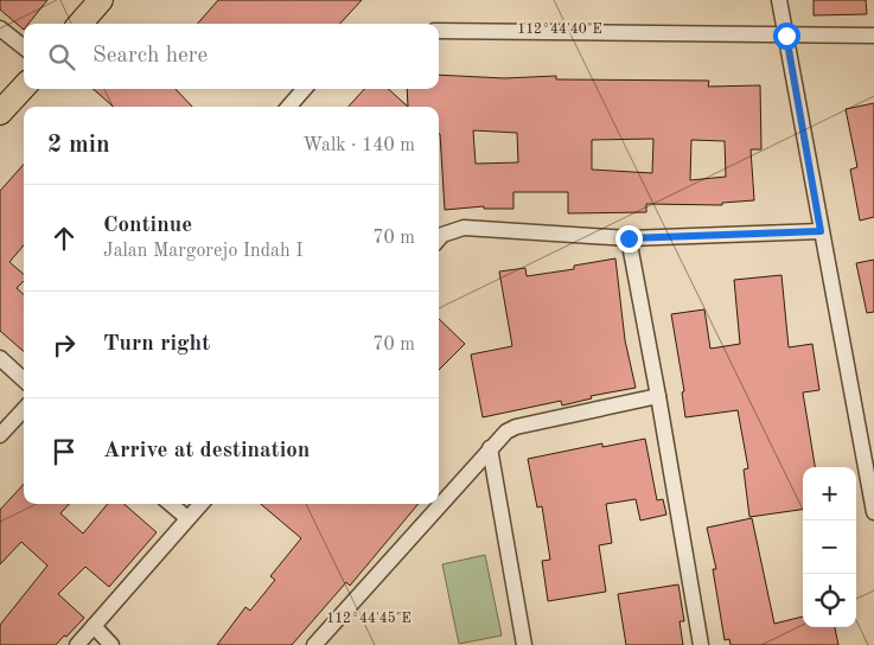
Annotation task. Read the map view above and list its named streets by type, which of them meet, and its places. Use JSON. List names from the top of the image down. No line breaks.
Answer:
{"page":{"search":"Search here","heading":["2 min","Walk · 140 m"],"list":[["Continue","Jalan Margorejo Indah I","70 m"],["Turn right","70 m"],"Arrive at destination"],"map_buttons":["+","−"]},"coordinates":["112°44'40\"E","112°44'45\"E"]}
